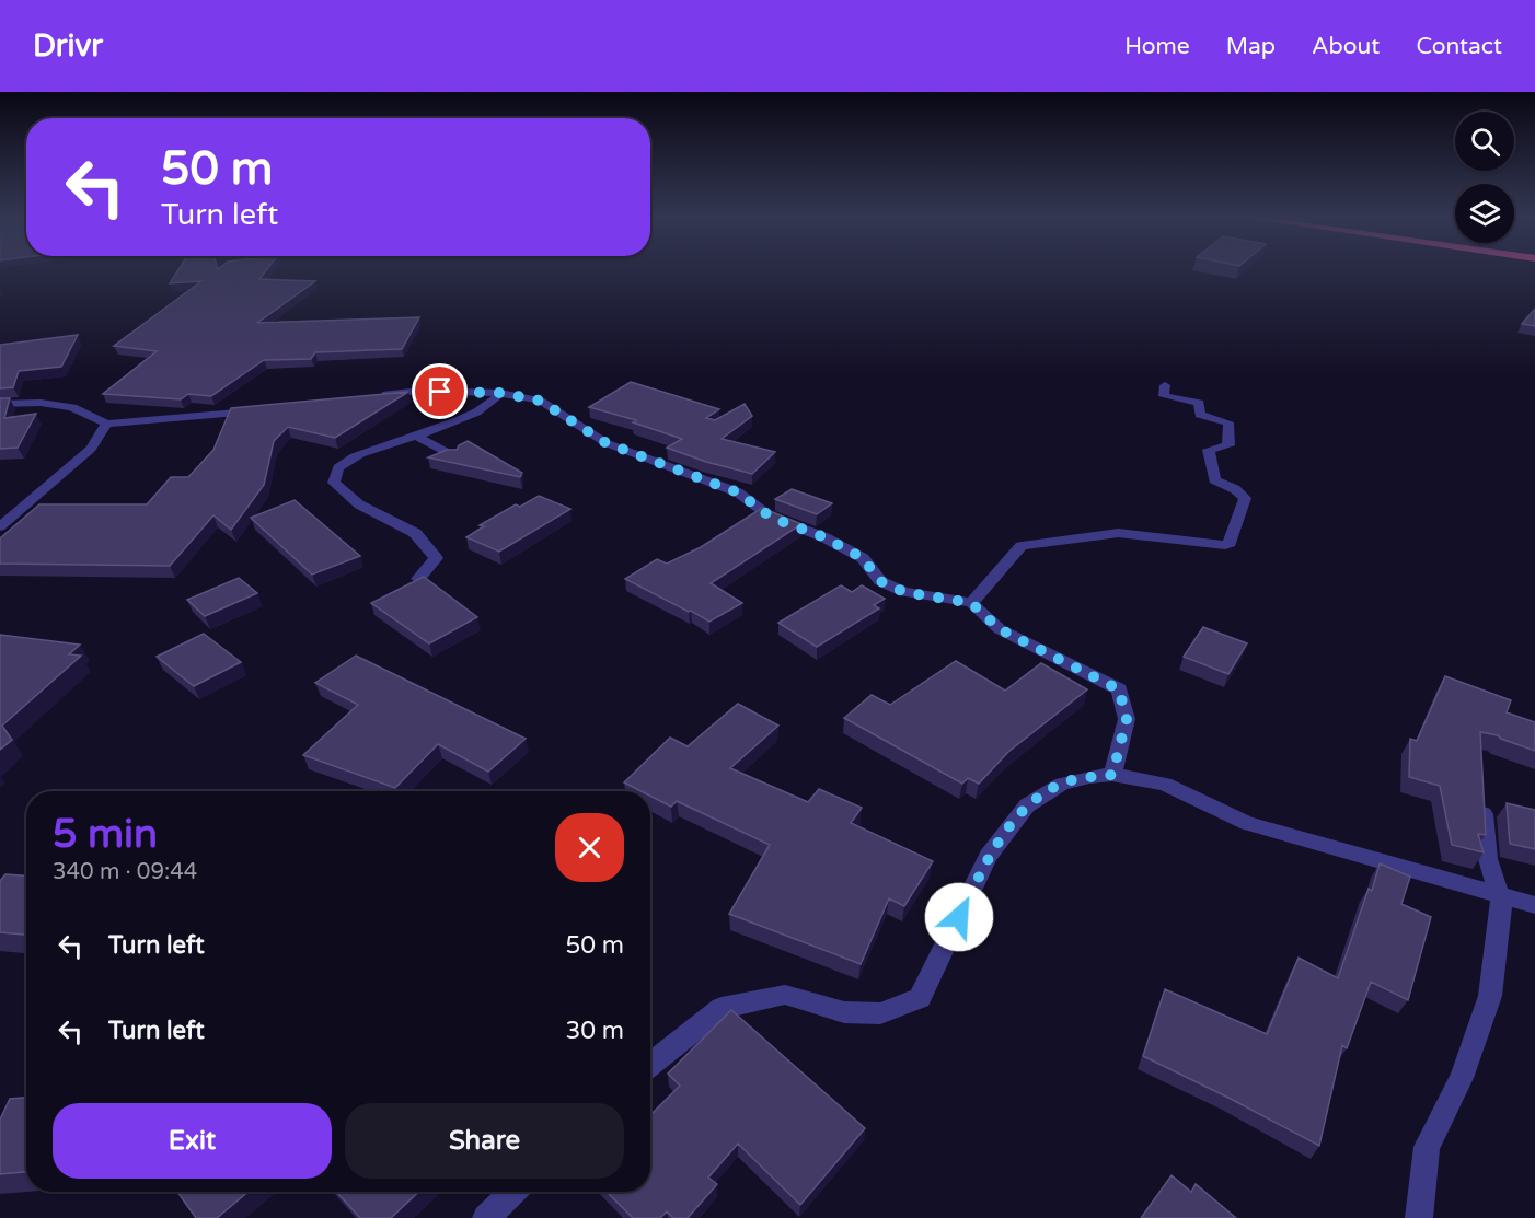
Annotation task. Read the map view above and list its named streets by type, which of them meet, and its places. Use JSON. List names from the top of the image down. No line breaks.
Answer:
{"page":{"header":"Drivr","nav":["Home","Map","About","Contact"],"turn":["50 m","Turn left"],"heading":["5 min","340 m · 09:44"],"list":[{"name":"Turn left","value":"50 m"},{"name":"Turn left","value":"30 m"}],"buttons":["Exit","Share"]}}
